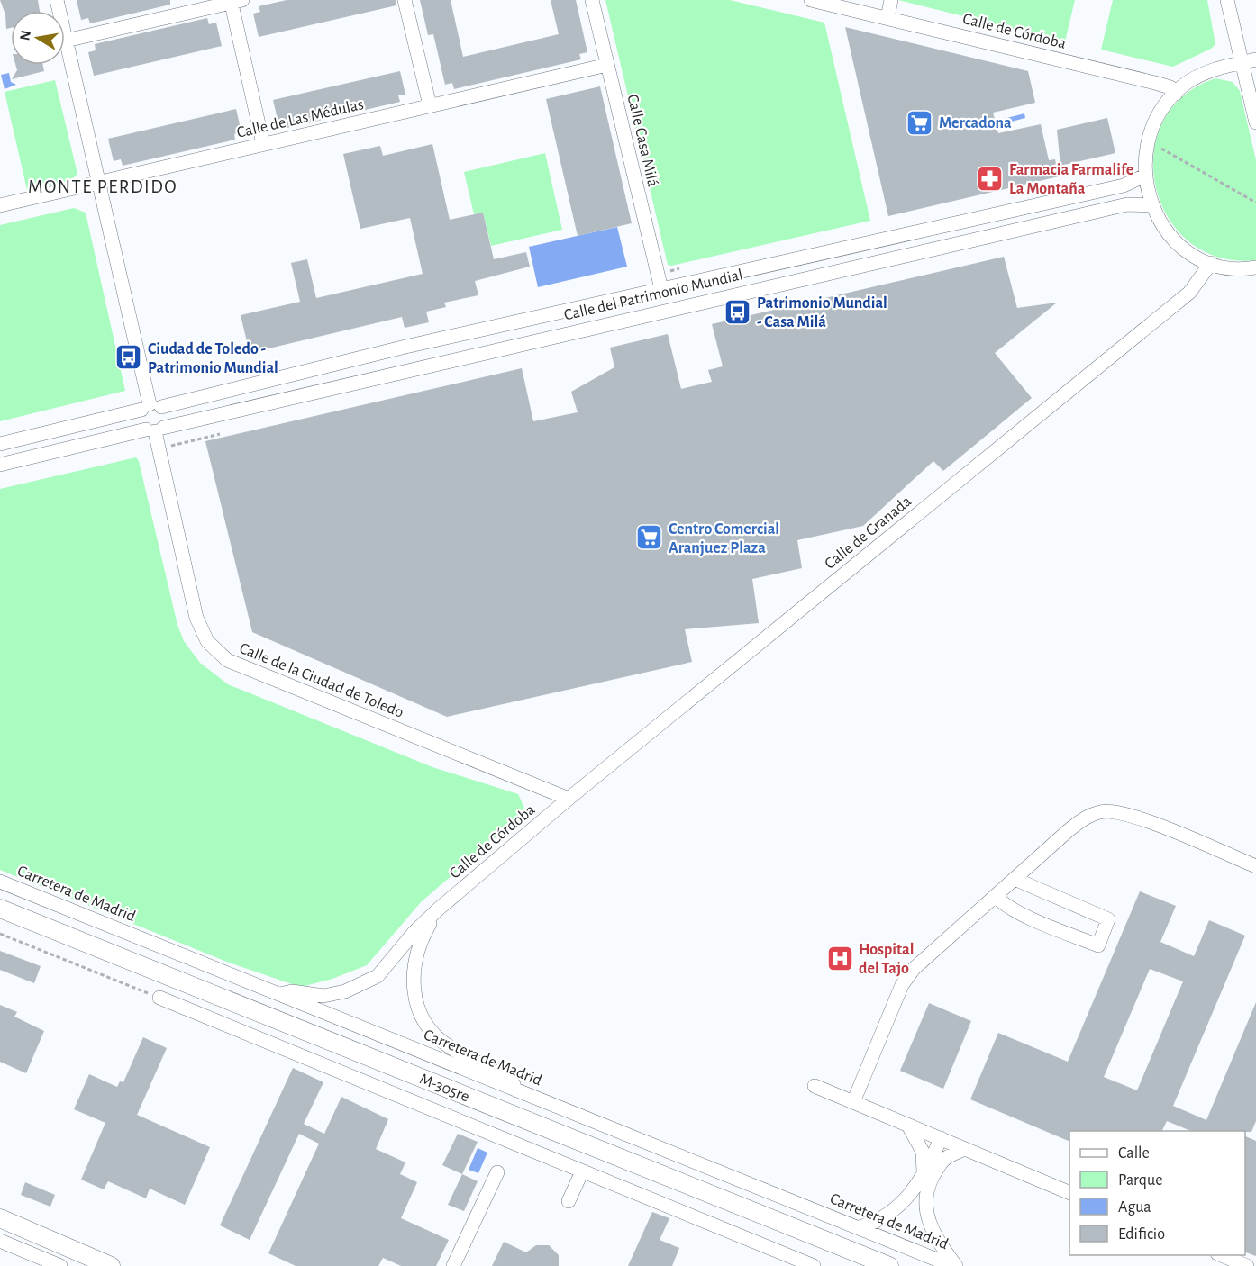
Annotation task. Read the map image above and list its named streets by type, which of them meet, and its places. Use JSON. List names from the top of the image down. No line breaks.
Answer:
{"streets":{"main road":["M-305re"],"street":["Calle de Córdoba","Calle de Las Médulas","Calle Casa Milá","Calle del Patrimonio Mundial","Calle de Granada","Calle de la Ciudad de Toledo","Carretera de Madrid"]},"crossings":[["Calle de Córdoba","Calle de Granada"],["Calle de Córdoba","Calle de la Ciudad de Toledo"],["Calle de Córdoba","Carretera de Madrid"],["Calle de Las Médulas","Calle Casa Milá"],["Calle Casa Milá","Calle del Patrimonio Mundial"],["Calle del Patrimonio Mundial","Calle de la Ciudad de Toledo"],["Calle de Granada","Calle de la Ciudad de Toledo"]],"districts":["MONTE PERDIDO"],"places":{"supermarket":["Mercadona","Centro Comercial Aranjuez Plaza"],"pharmacy":["Farmacia Farmalife La Montaña"],"bus stop":["Patrimonio Mundial - Casa Milá","Ciudad de Toledo - Patrimonio Mundial"],"hospital":["Hospital del Tajo"]},"legend":["Calle","Parque","Agua","Edificio"],"north":"left"}
